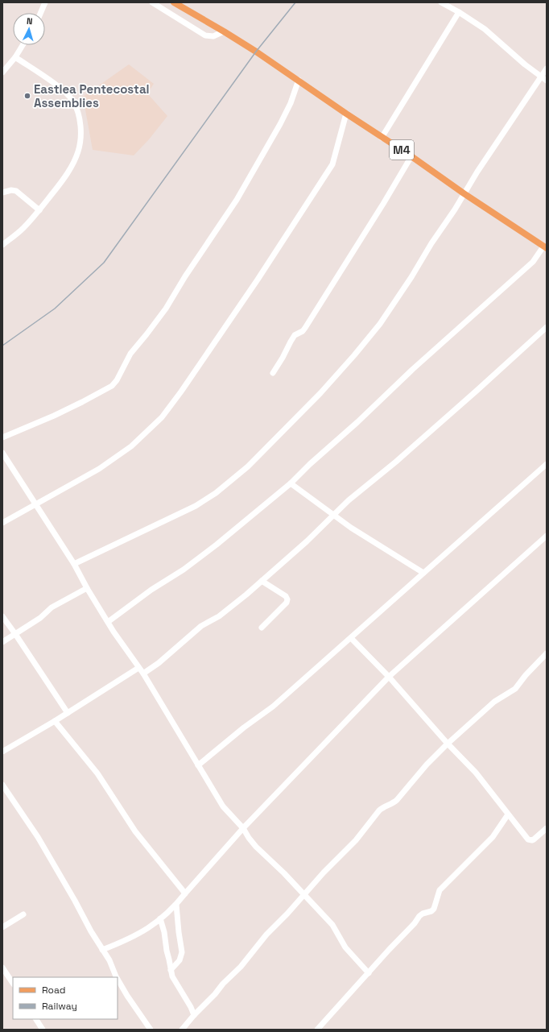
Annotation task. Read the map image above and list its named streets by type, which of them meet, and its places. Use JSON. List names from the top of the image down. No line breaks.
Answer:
{"streets":{"main road":["M4"]},"places":["Eastlea Pentecostal Assemblies"],"legend":["Road","Railway"],"north":"top"}
